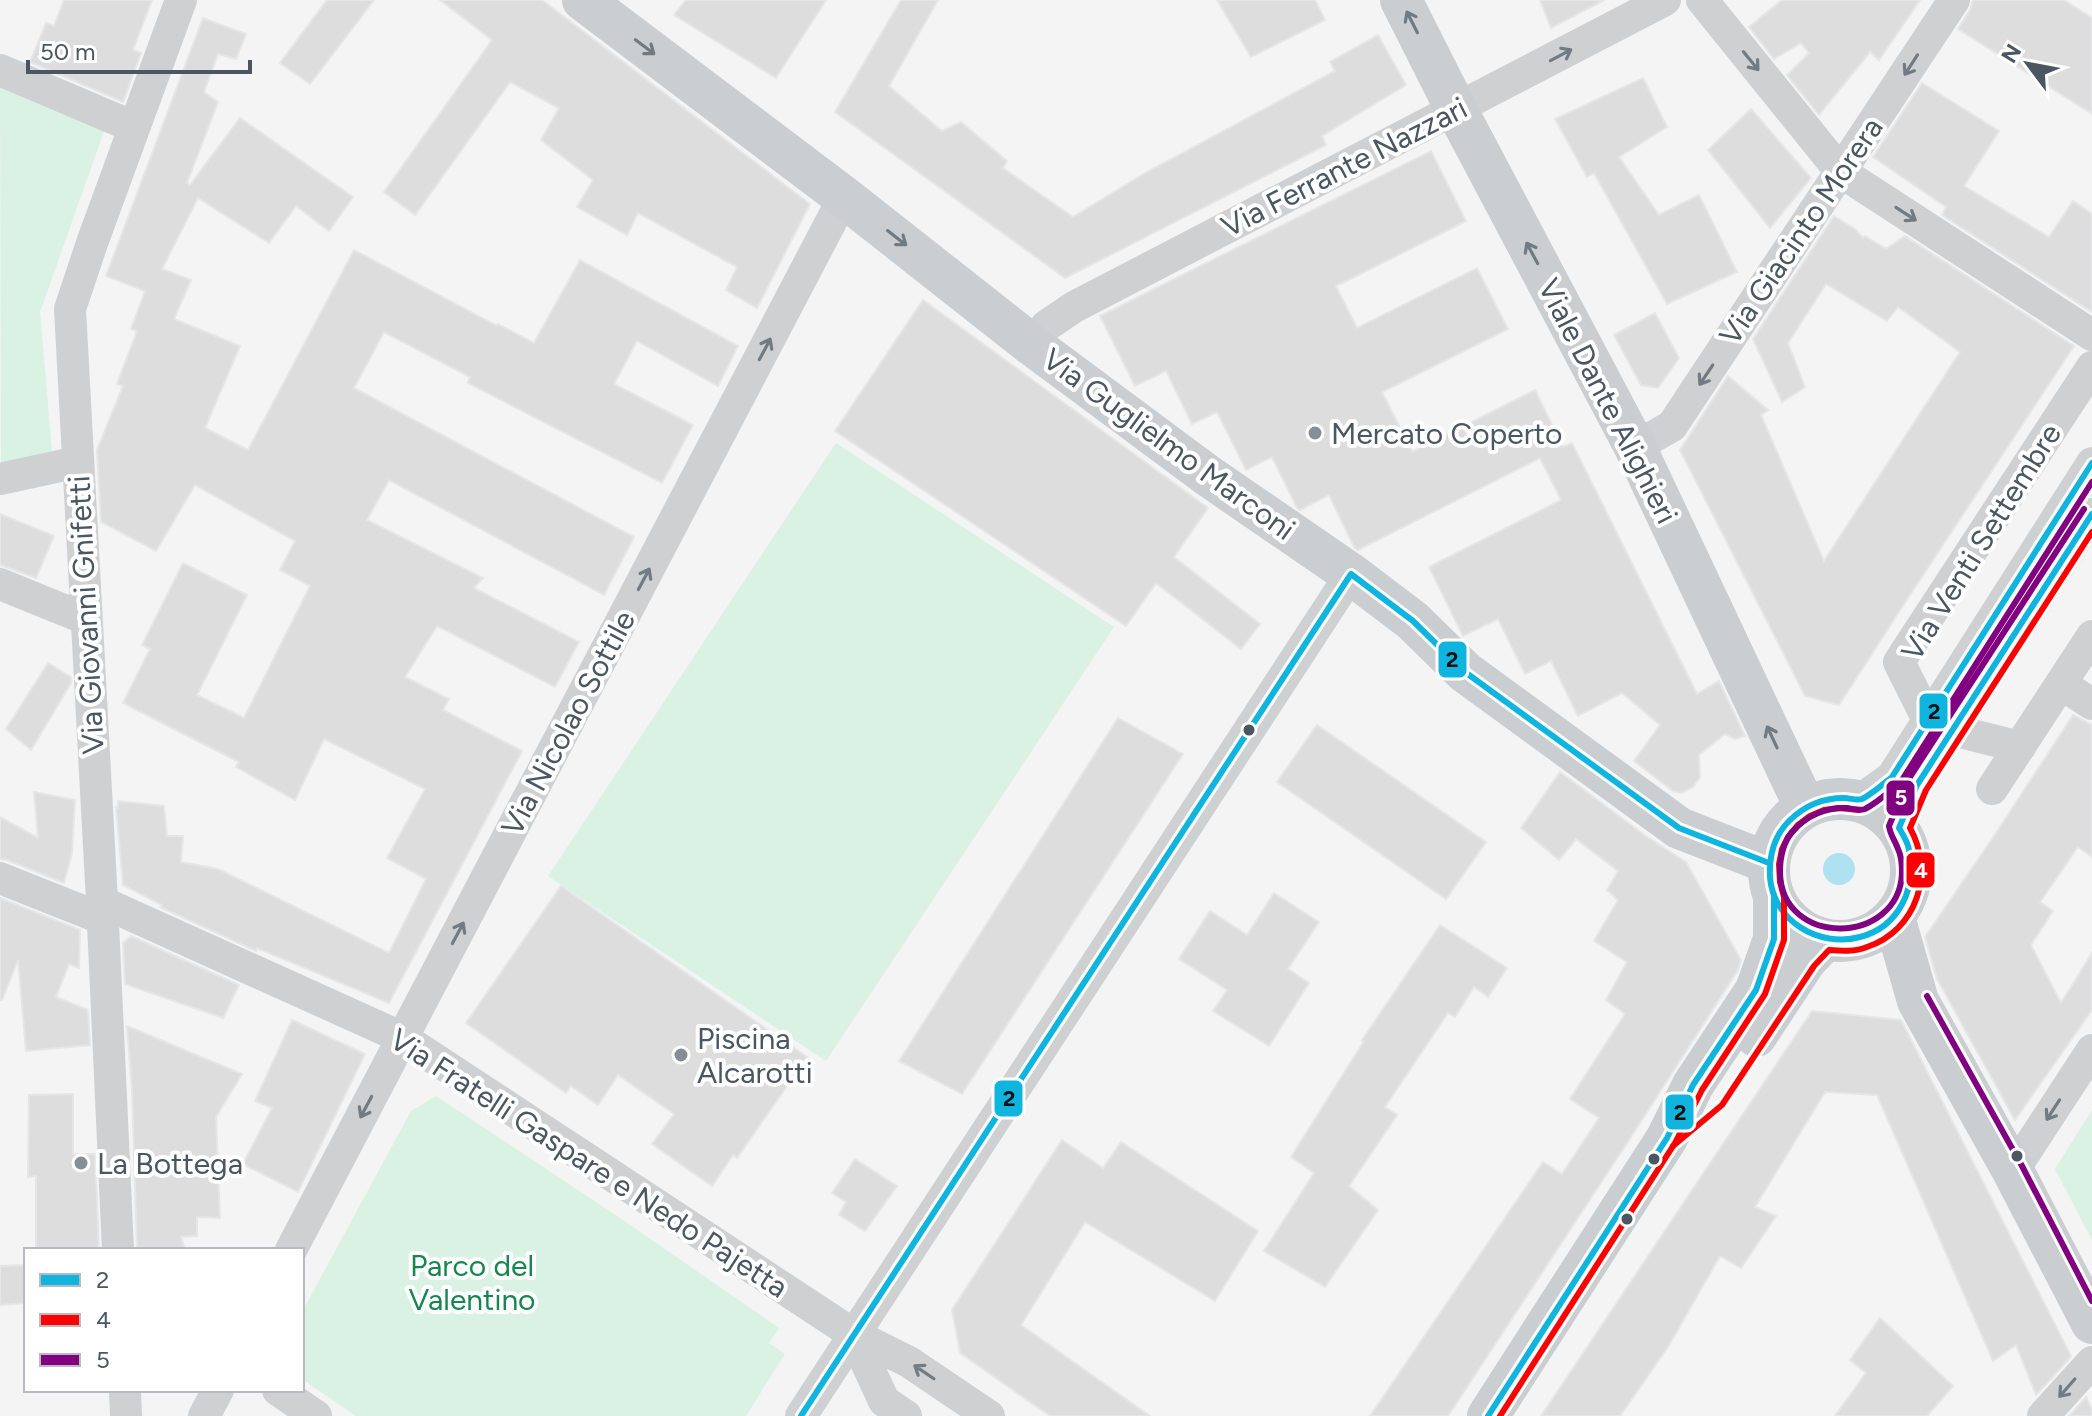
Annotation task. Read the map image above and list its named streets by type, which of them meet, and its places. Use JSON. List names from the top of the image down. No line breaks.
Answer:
{"streets":{"main road":["Viale Dante Alighieri","Via Guglielmo Marconi"],"street":["Via Ferrante Nazzari","Via Giacinto Morera","Via Venti Settembre","Via Giovanni Gnifetti","Via Nicolao Sottile","Via Fratelli Gaspare e Nedo Pajetta"]},"crossings":[["Via Ferrante Nazzari","Viale Dante Alighieri"],["Via Ferrante Nazzari","Via Guglielmo Marconi"],["Via Giacinto Morera","Viale Dante Alighieri"],["Viale Dante Alighieri","Via Guglielmo Marconi"],["Viale Dante Alighieri","Via Venti Settembre"],["Via Guglielmo Marconi","Via Venti Settembre"],["Via Guglielmo Marconi","Via Nicolao Sottile"],["Via Giovanni Gnifetti","Via Fratelli Gaspare e Nedo Pajetta"],["Via Nicolao Sottile","Via Fratelli Gaspare e Nedo Pajetta"]],"one_way":["Via Giacinto Morera","Viale Dante Alighieri","Via Guglielmo Marconi"],"parks":["Parco del Valentino"],"places":["Mercato Coperto","Piscina Alcarotti","La Bottega"],"lines":["transit line 2","transit line 5","transit line 4"],"legend":["2","4","5"],"scale_bar":"50 m","north":"top left"}
